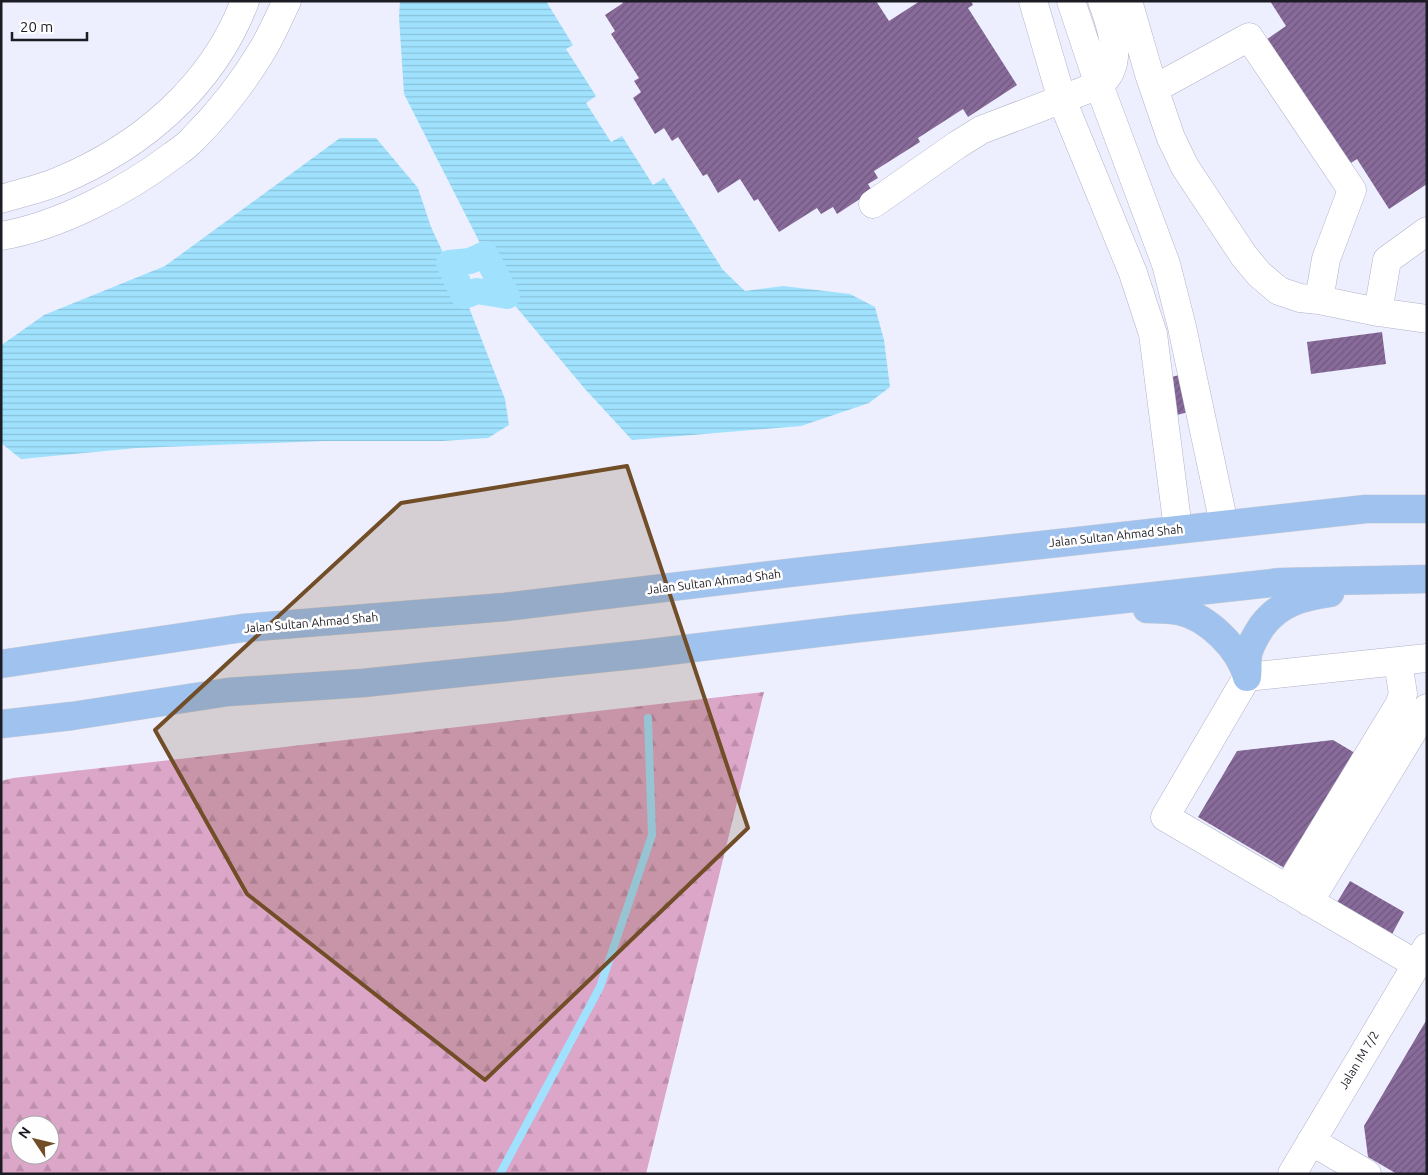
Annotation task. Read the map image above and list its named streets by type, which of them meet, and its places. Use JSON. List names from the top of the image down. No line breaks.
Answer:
{"streets":{"main road":["Jalan Sultan Ahmad Shah"],"street":["Jalan IM 7/2"]},"scale_bar":"20 m","north":"top left"}
